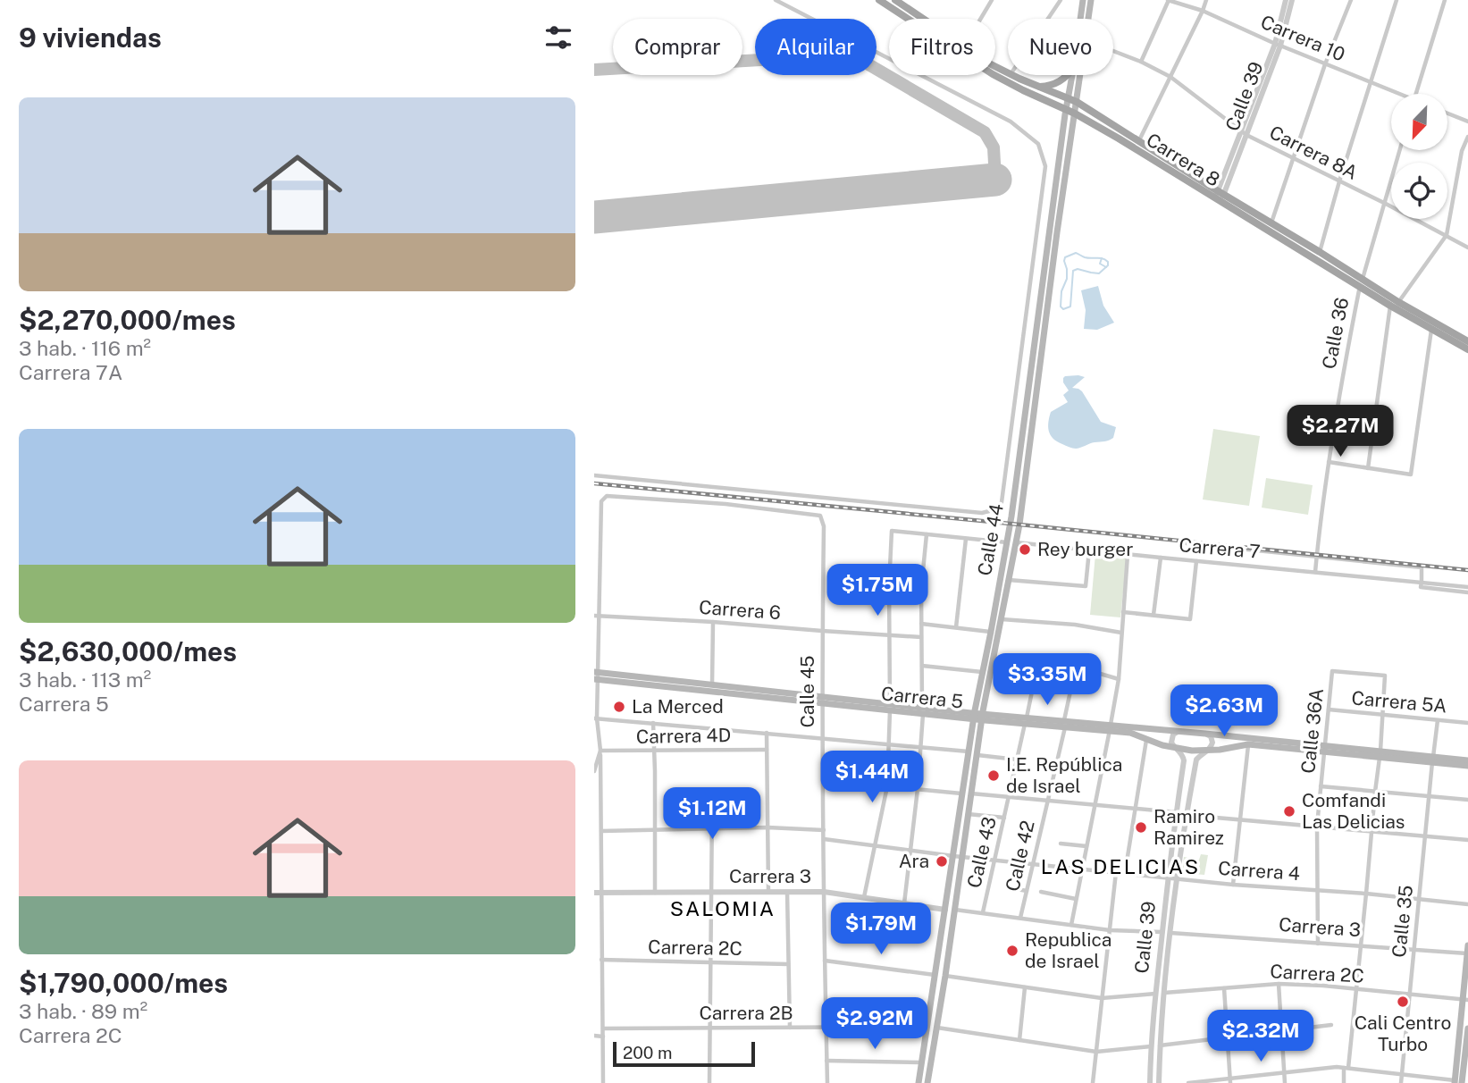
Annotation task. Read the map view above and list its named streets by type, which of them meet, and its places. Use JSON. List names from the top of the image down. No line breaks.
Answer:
{"streets":{"main road":["Carrera 8","Calle 44","Carrera 5"],"street":["Carrera 10","Calle 39","Carrera 8A","Calle 36","Carrera 7","Carrera 6","Calle 45","Carrera 5A","Calle 36A","Carrera 4D","Calle 43","Calle 42","Carrera 4","Carrera 3","Calle 35","Carrera 2C","Carrera 2B"]},"crossings":[["Carrera 10","Calle 39"],["Calle 39","Carrera 8A"],["Calle 39","Carrera 8"],["Calle 39","Carrera 5"],["Calle 39","Carrera 4"],["Calle 39","Carrera 3"],["Calle 39","Carrera 2C"],["Carrera 8A","Calle 36"],["Carrera 8","Calle 36"],["Carrera 8","Calle 44"],["Calle 36","Carrera 7"],["Calle 44","Carrera 7"],["Calle 44","Carrera 5"],["Calle 44","Carrera 4"],["Calle 44","Carrera 3"],["Calle 44","Carrera 2B"],["Carrera 6","Calle 45"],["Calle 45","Carrera 5"],["Calle 45","Carrera 4"],["Calle 45","Carrera 3"],["Calle 45","Carrera 2B"],["Carrera 5","Calle 36A"],["Carrera 5","Calle 43"],["Carrera 5","Calle 42"],["Carrera 5","Calle 35"],["Carrera 5A","Calle 36A"],["Carrera 5A","Calle 35"],["Calle 36A","Carrera 4"],["Calle 36A","Carrera 3"],["Calle 43","Carrera 4"],["Calle 42","Carrera 4"],["Carrera 4","Calle 35"],["Carrera 3","Calle 35"],["Calle 35","Carrera 2C"]],"districts":["LAS DELICIAS","SALOMIA"],"places":["Rey burger","La Merced","I.E. República de Israel","Comfandi Las Delicias","Ramiro Ramirez","Ara","Republica de Israel","Cali Centro Turbo"],"scale_bar":"200 m","north":"bottom left","page":{"heading":"9 viviendas","chip":["Comprar","Alquilar","Filtros","Nuevo"],"list":[{"name":"$2,270,000/mes","note":"3 hab. · 116 m² · Carrera 7A"},{"name":"$2,630,000/mes","note":"3 hab. · 113 m² · Carrera 5"},{"name":"$1,790,000/mes","note":"3 hab. · 89 m² · Carrera 2C"}],"price":["$2.27M","$1.75M","$3.35M","$2.63M","$1.44M","$1.12M","$1.79M","$2.92M","$2.32M"],"scale":"200 m"}}
